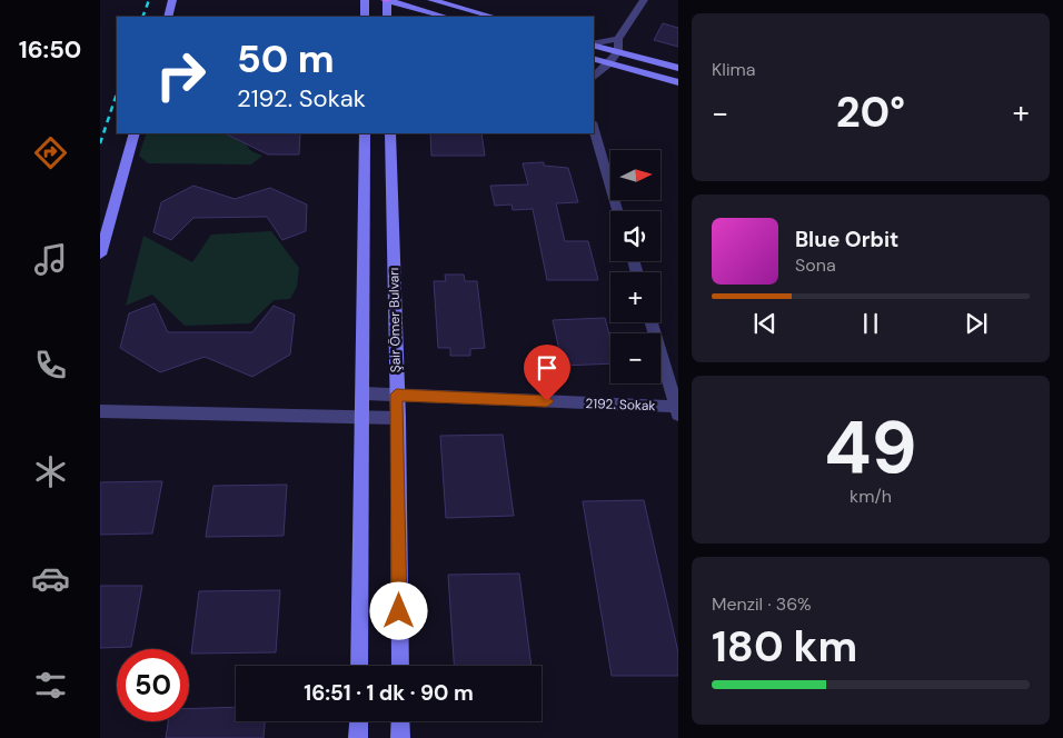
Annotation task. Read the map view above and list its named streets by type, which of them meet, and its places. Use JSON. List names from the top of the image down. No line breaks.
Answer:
{"streets":{"main road":["Şair Ömer Bulvarı"],"street":["2192. Sokak"]},"crossings":[["Şair Ömer Bulvarı","2192. Sokak"]],"north":"right","page":{"tabs":"16:50","tile":["Klima",["49","km/h"],["Menzil · 36%","180 km"]],"turn":["50 m","2192. Sokak"],"heat":["−","20°","+"],"map_buttons":["+","−"],"song":["Blue Orbit","Sona"],"limit":"50","trip":"16:51 · 1 dk · 90 m"}}
